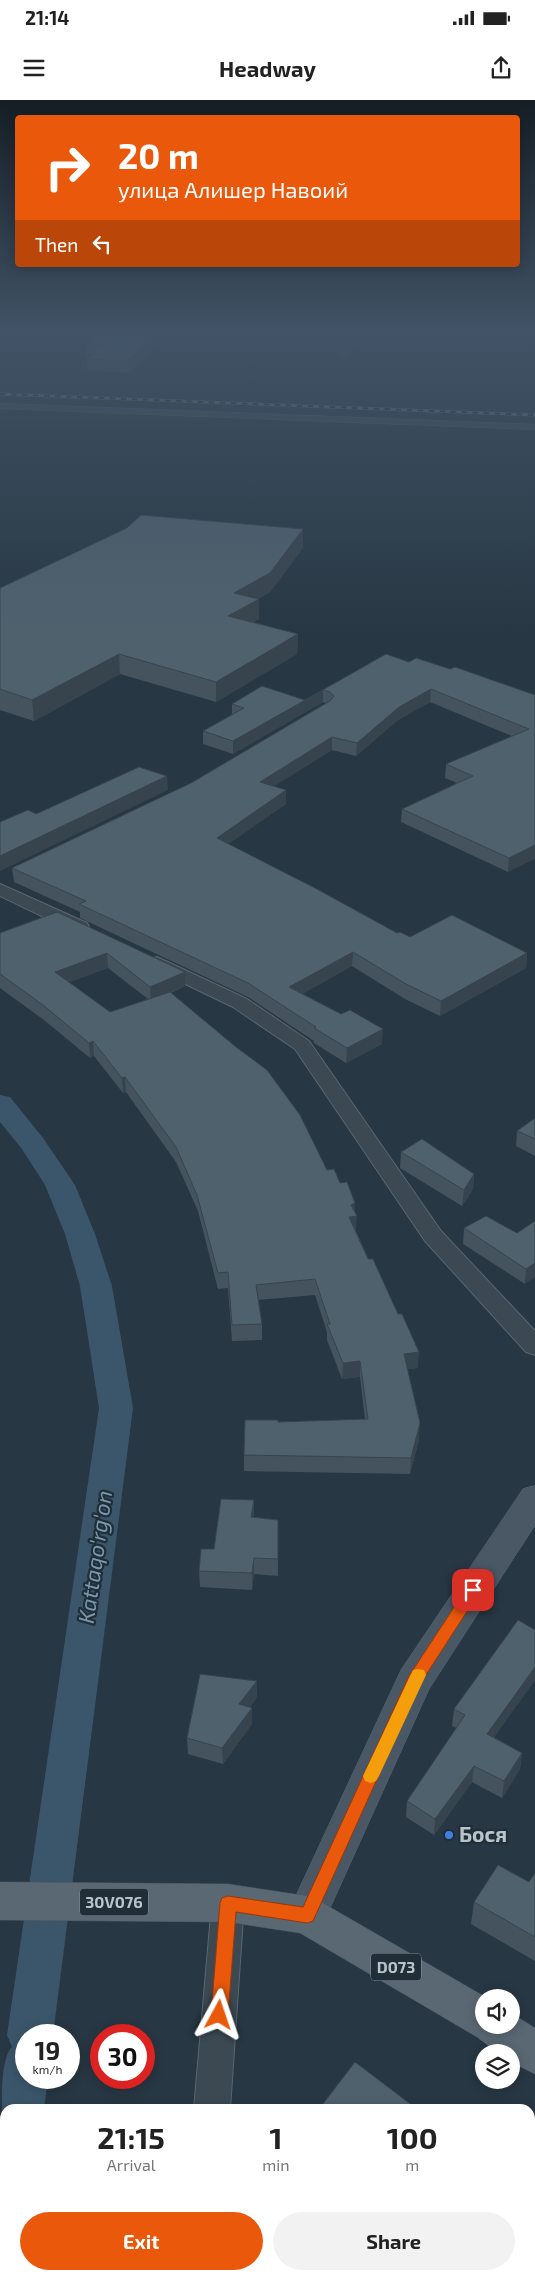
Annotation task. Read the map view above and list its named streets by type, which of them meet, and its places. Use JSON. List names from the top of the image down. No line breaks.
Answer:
{"streets":{"main road":["30V076","D073"]},"crossings":[["30V076","D073"]],"water":["Kattaqo'rg'on"],"places":["Бося"],"page":{"status":"21:14","header":"Headway","turn":["20 m","улица Алишер Навоий"],"then":"Then","speed":"19 km/h","limit":"30","eta":["21:15","Arrival","1","min","100","m"],"buttons":["Exit","Share"]}}
